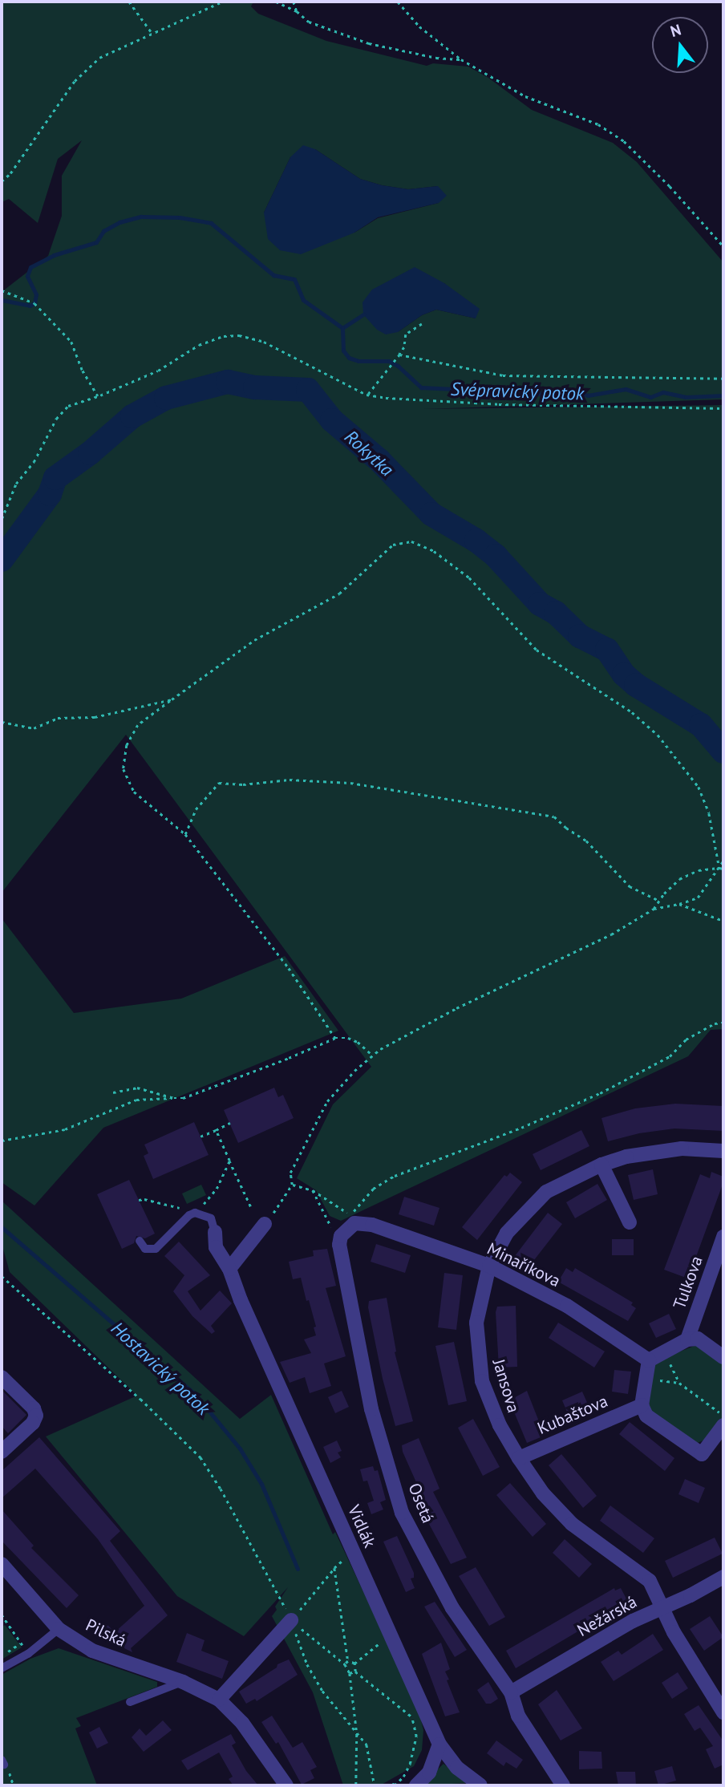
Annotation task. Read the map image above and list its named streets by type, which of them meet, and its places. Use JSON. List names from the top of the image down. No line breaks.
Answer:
{"streets":{"street":["Minaříkova","Tulkova","Jansova","Kubaštova","Osetá","Vidlák","Nežárská","Pilská"]},"crossings":[["Minaříkova","Jansova"],["Jansova","Kubaštova"],["Jansova","Nežárská"],["Osetá","Nežárská"]],"water":["Svépravický potok","Rokytka","Hostavický potok"],"north":"top"}
